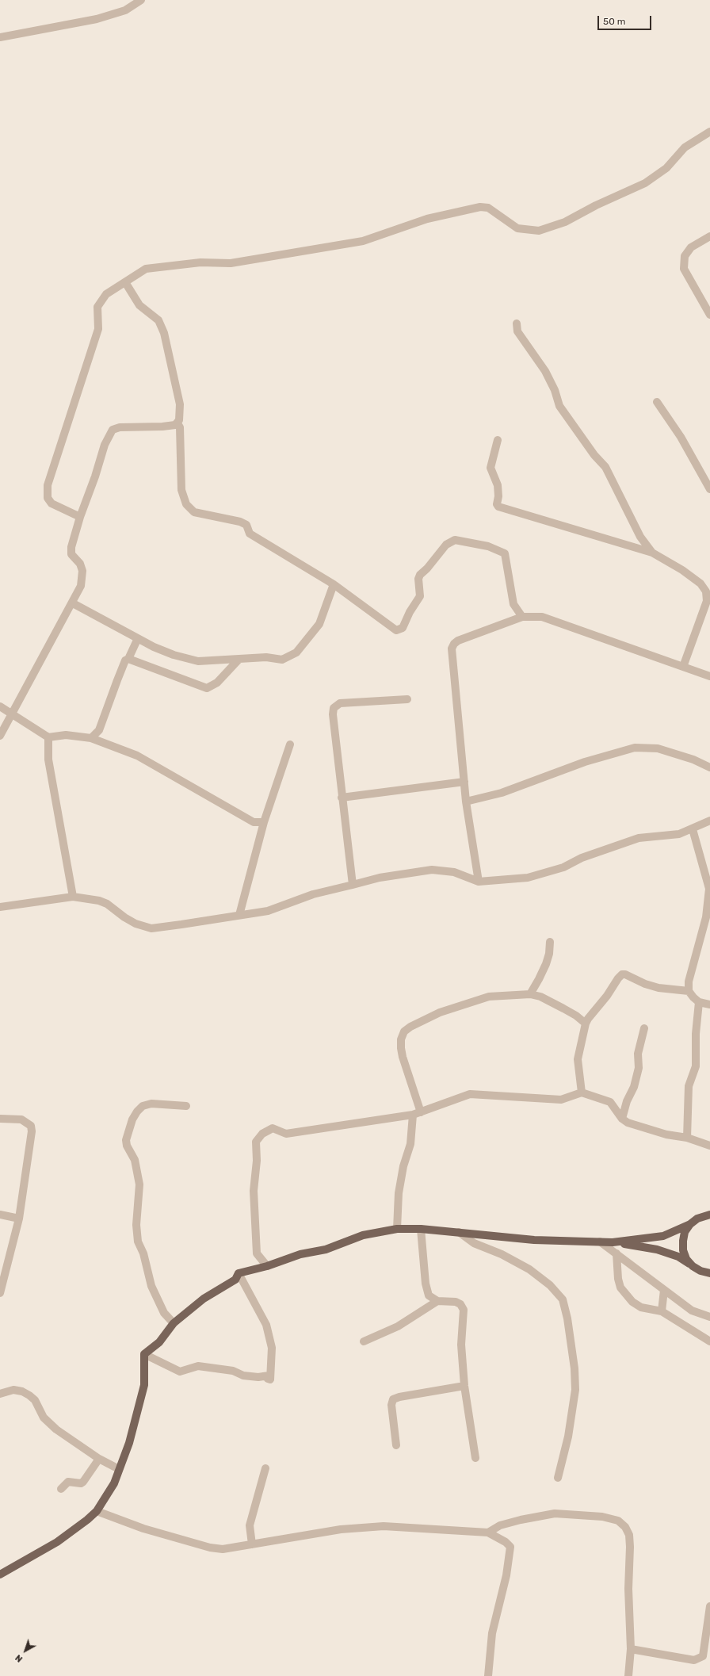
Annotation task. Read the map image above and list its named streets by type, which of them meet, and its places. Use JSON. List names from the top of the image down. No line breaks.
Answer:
{"scale_bar":"50 m","north":"bottom left"}
